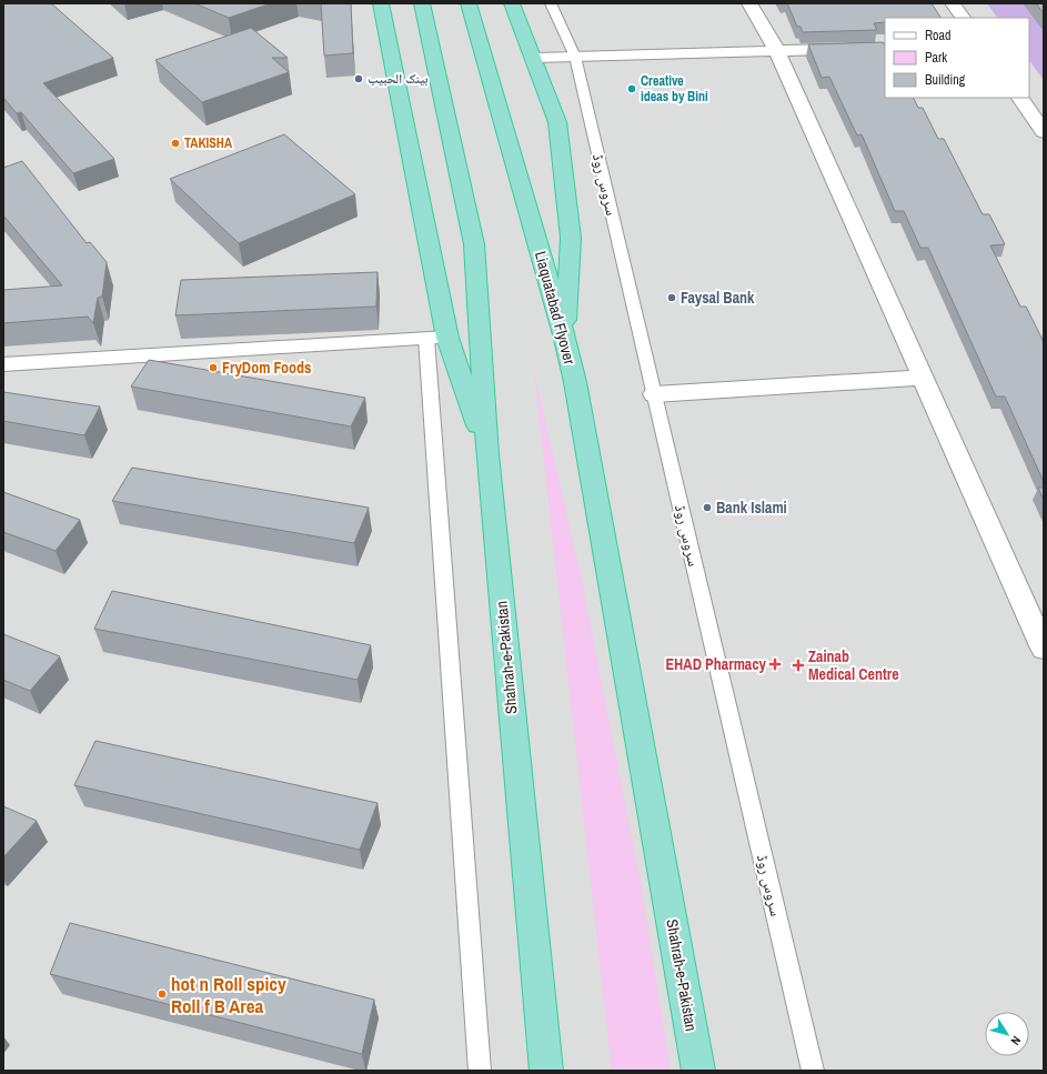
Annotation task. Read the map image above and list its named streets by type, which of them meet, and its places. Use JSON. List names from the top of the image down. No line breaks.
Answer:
{"streets":{"highway":["Liaquatabad Flyover","Shahrah-e-Pakistan"],"lane":["سروس روڈ"]},"crossings":[["Liaquatabad Flyover","Shahrah-e-Pakistan"]],"places":{"other":["بينک الحبيب","Creative ideas by Bini","TAKISHA","Faysal Bank","FryDom Foods","Bank Islami","hot n Roll spicy Roll f B Area"],"health":["EHAD Pharmacy","Zainab Medical Centre"]},"legend":["Road","Park","Building"],"north":"bottom right"}
